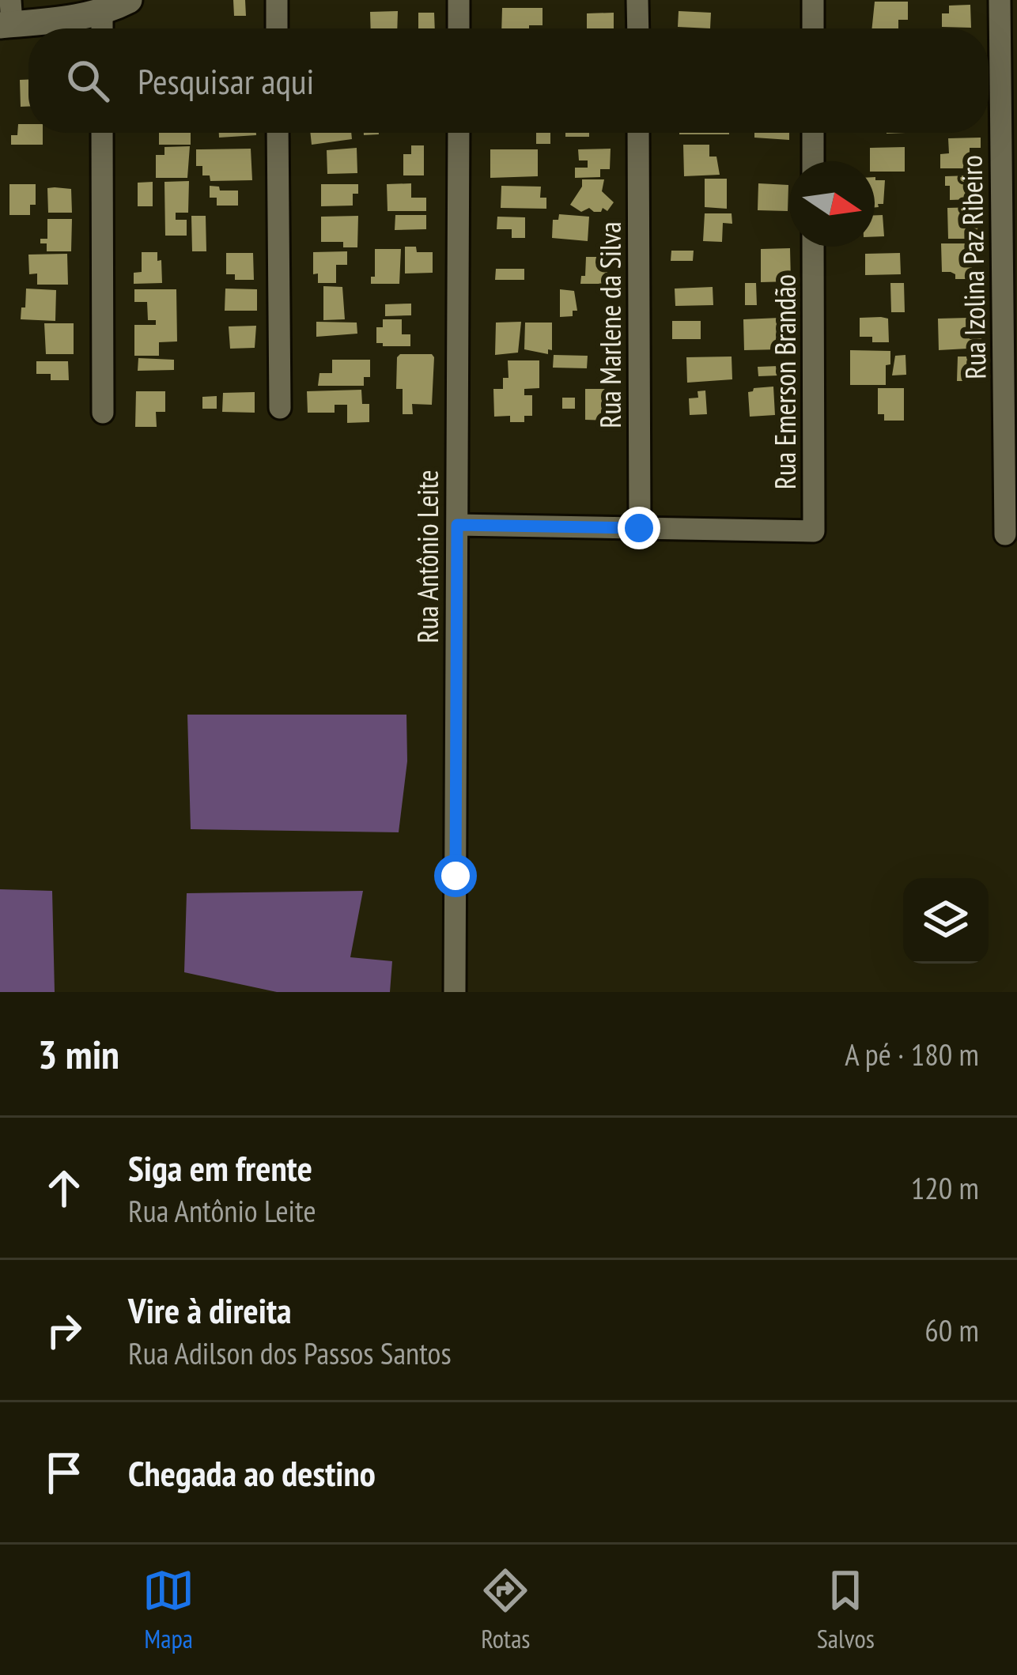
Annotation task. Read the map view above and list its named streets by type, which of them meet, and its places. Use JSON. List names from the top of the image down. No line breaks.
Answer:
{"streets":{"street":["Rua Izolina Paz Ribeiro","Rua Marlene da Silva","Rua Emerson Brandão","Rua Antônio Leite"]},"crossings":[["Rua Marlene da Silva","Rua Emerson Brandão"]],"north":"right","page":{"search":"Pesquisar aqui","heading":["3 min","A pé · 180 m"],"list":[["Siga em frente","Rua Antônio Leite","120 m"],["Vire à direita","Rua Adilson dos Passos Santos","60 m"],"Chegada ao destino"],"nav":["Mapa","Rotas","Salvos"]}}
